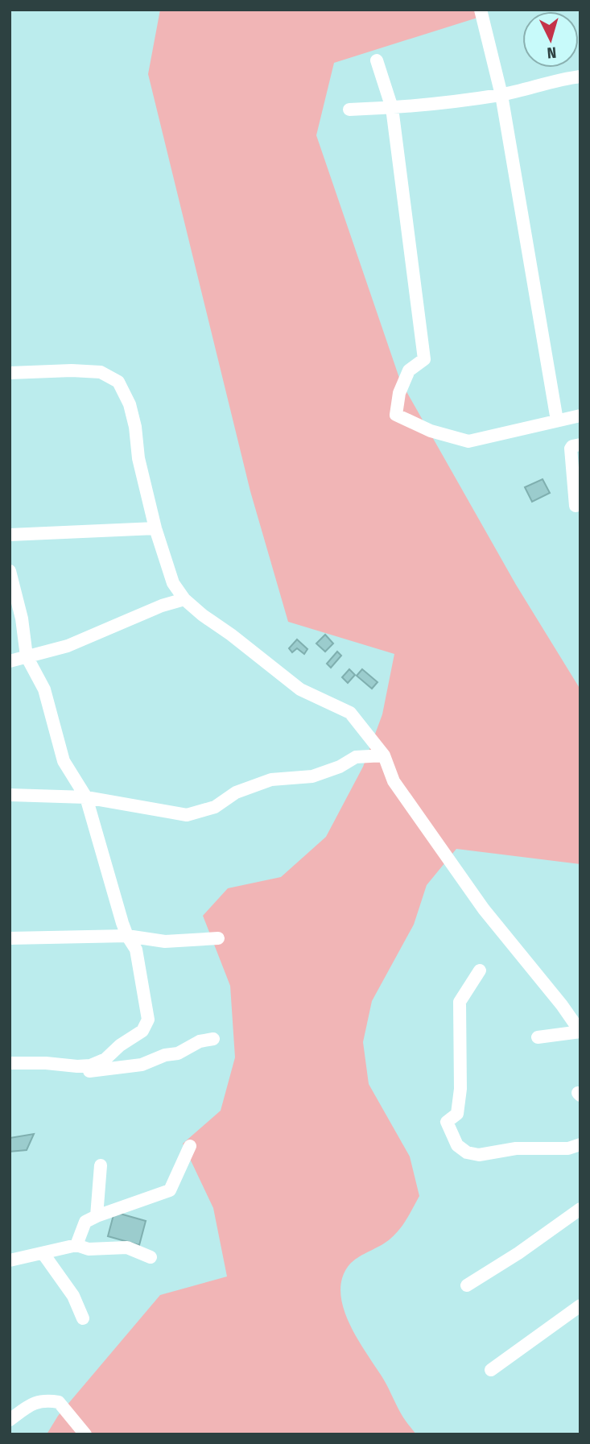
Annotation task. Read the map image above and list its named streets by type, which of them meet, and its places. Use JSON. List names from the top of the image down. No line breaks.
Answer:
{"north":"bottom"}
